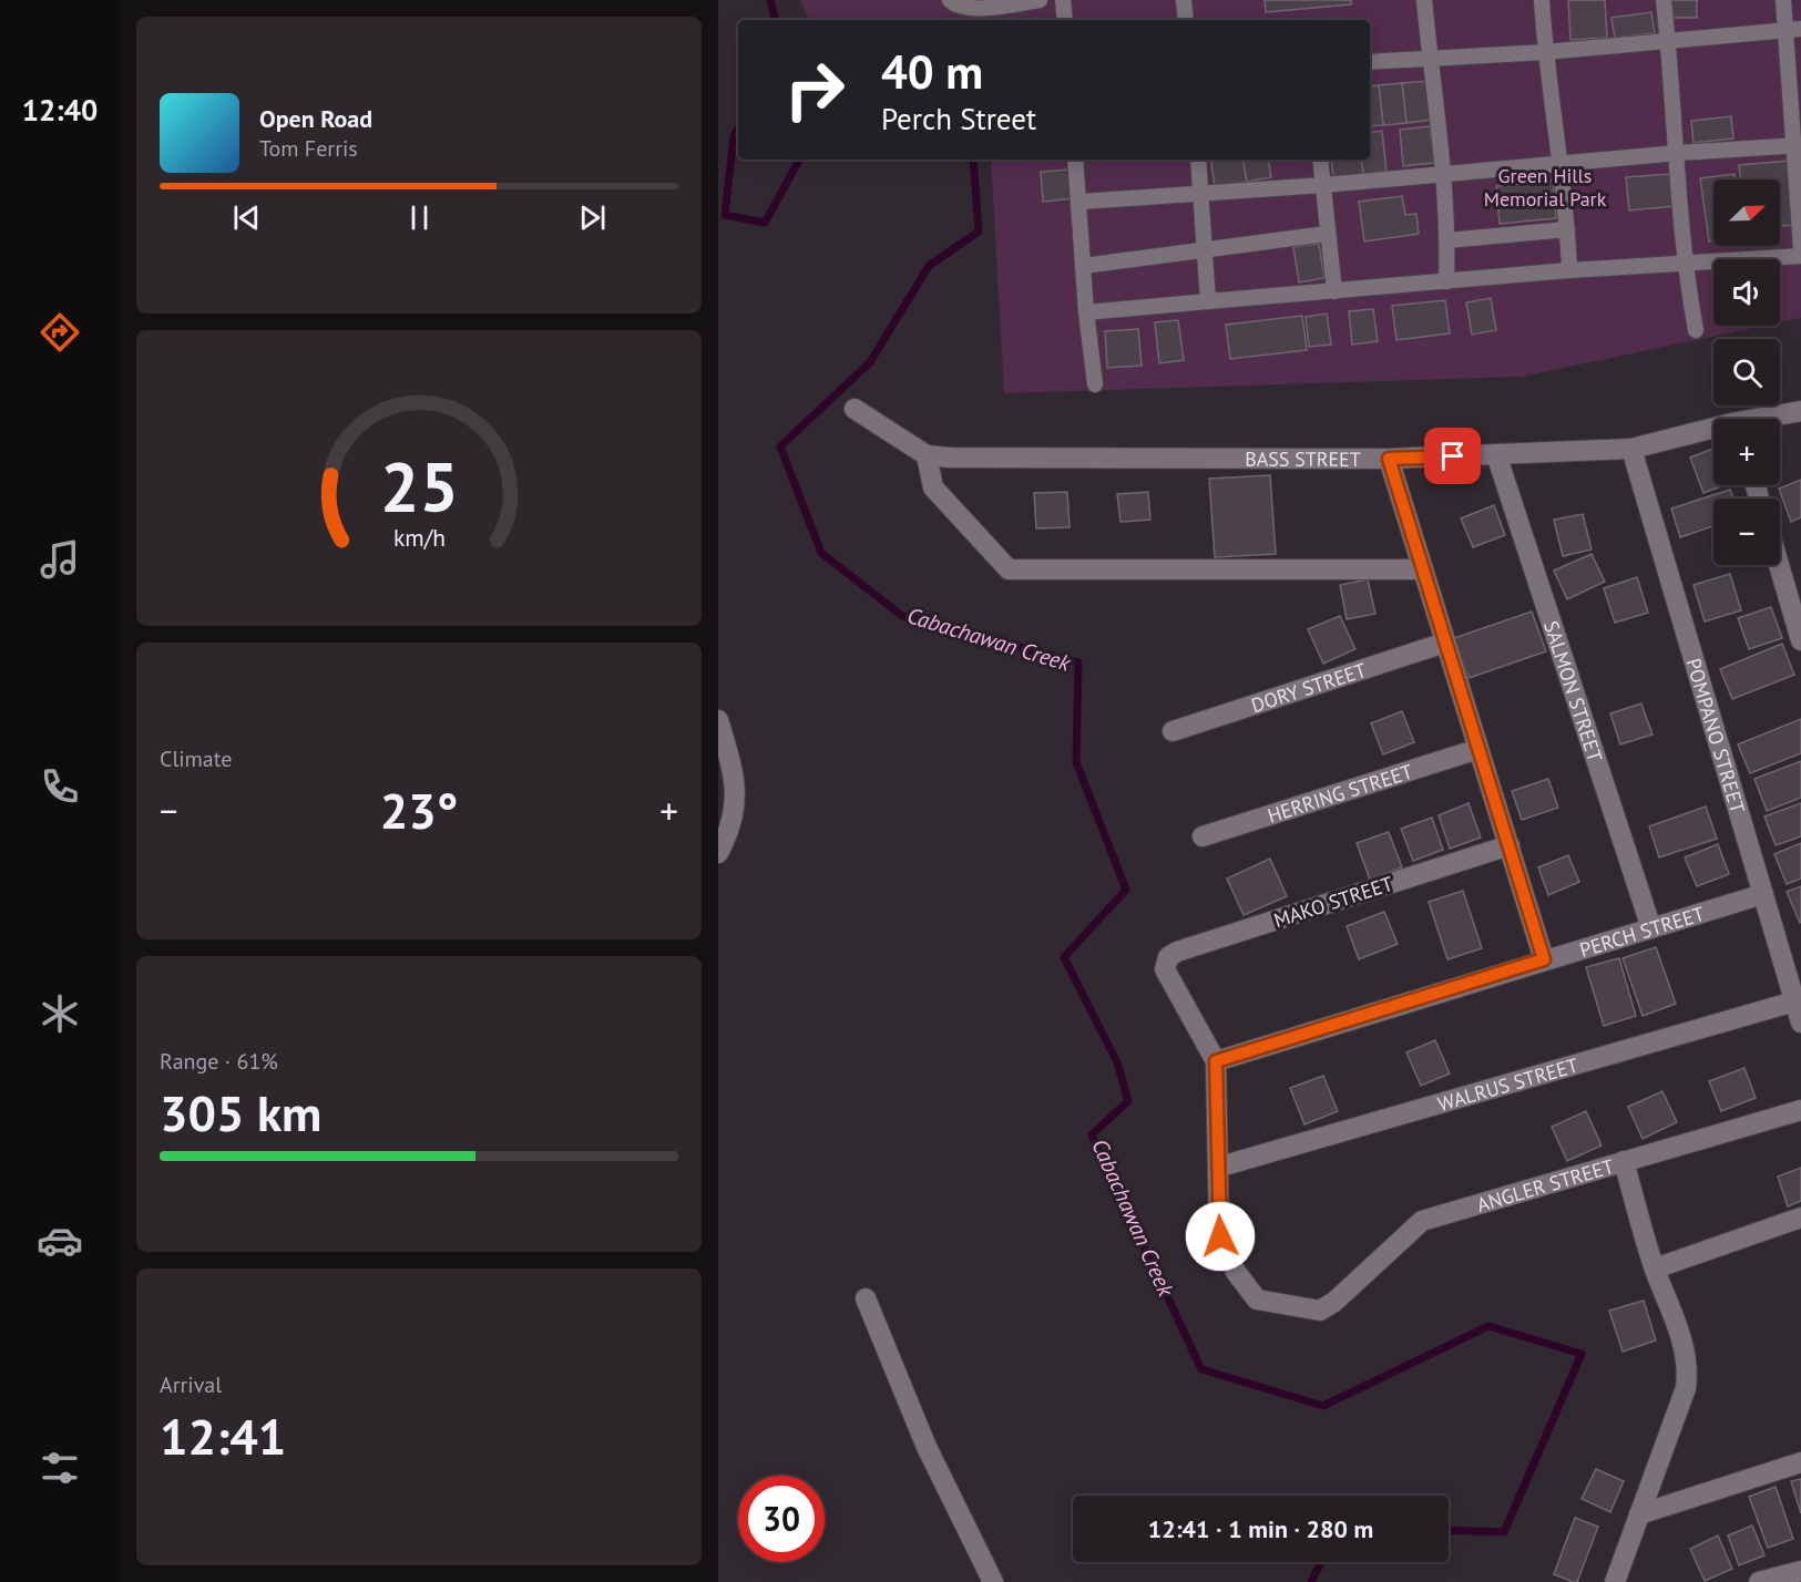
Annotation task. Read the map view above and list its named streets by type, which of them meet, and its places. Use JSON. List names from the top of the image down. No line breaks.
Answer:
{"streets":{"street":["BASS STREET","DORY STREET","SALMON STREET","POMPANO STREET","HERRING STREET","MAKO STREET","PERCH STREET","WALRUS STREET","ANGLER STREET"]},"crossings":[["BASS STREET","SALMON STREET"],["BASS STREET","POMPANO STREET"],["SALMON STREET","PERCH STREET"],["POMPANO STREET","PERCH STREET"],["POMPANO STREET","WALRUS STREET"],["MAKO STREET","PERCH STREET"],["WALRUS STREET","ANGLER STREET"]],"water":["Cabachawan Creek"],"parks":["Green Hills Memorial Park"],"north":"top right","page":{"tabs":"12:40","turn":["40 m","Perch Street"],"song":["Open Road","Tom Ferris"],"map_buttons":["+","−"],"tile":["Climate",["Range · 61%","305 km"],["Arrival","12:41"]],"heat":["−","23°","+"],"limit":"30","trip":"12:41 · 1 min · 280 m","gauge":["25","km/h"]}}
